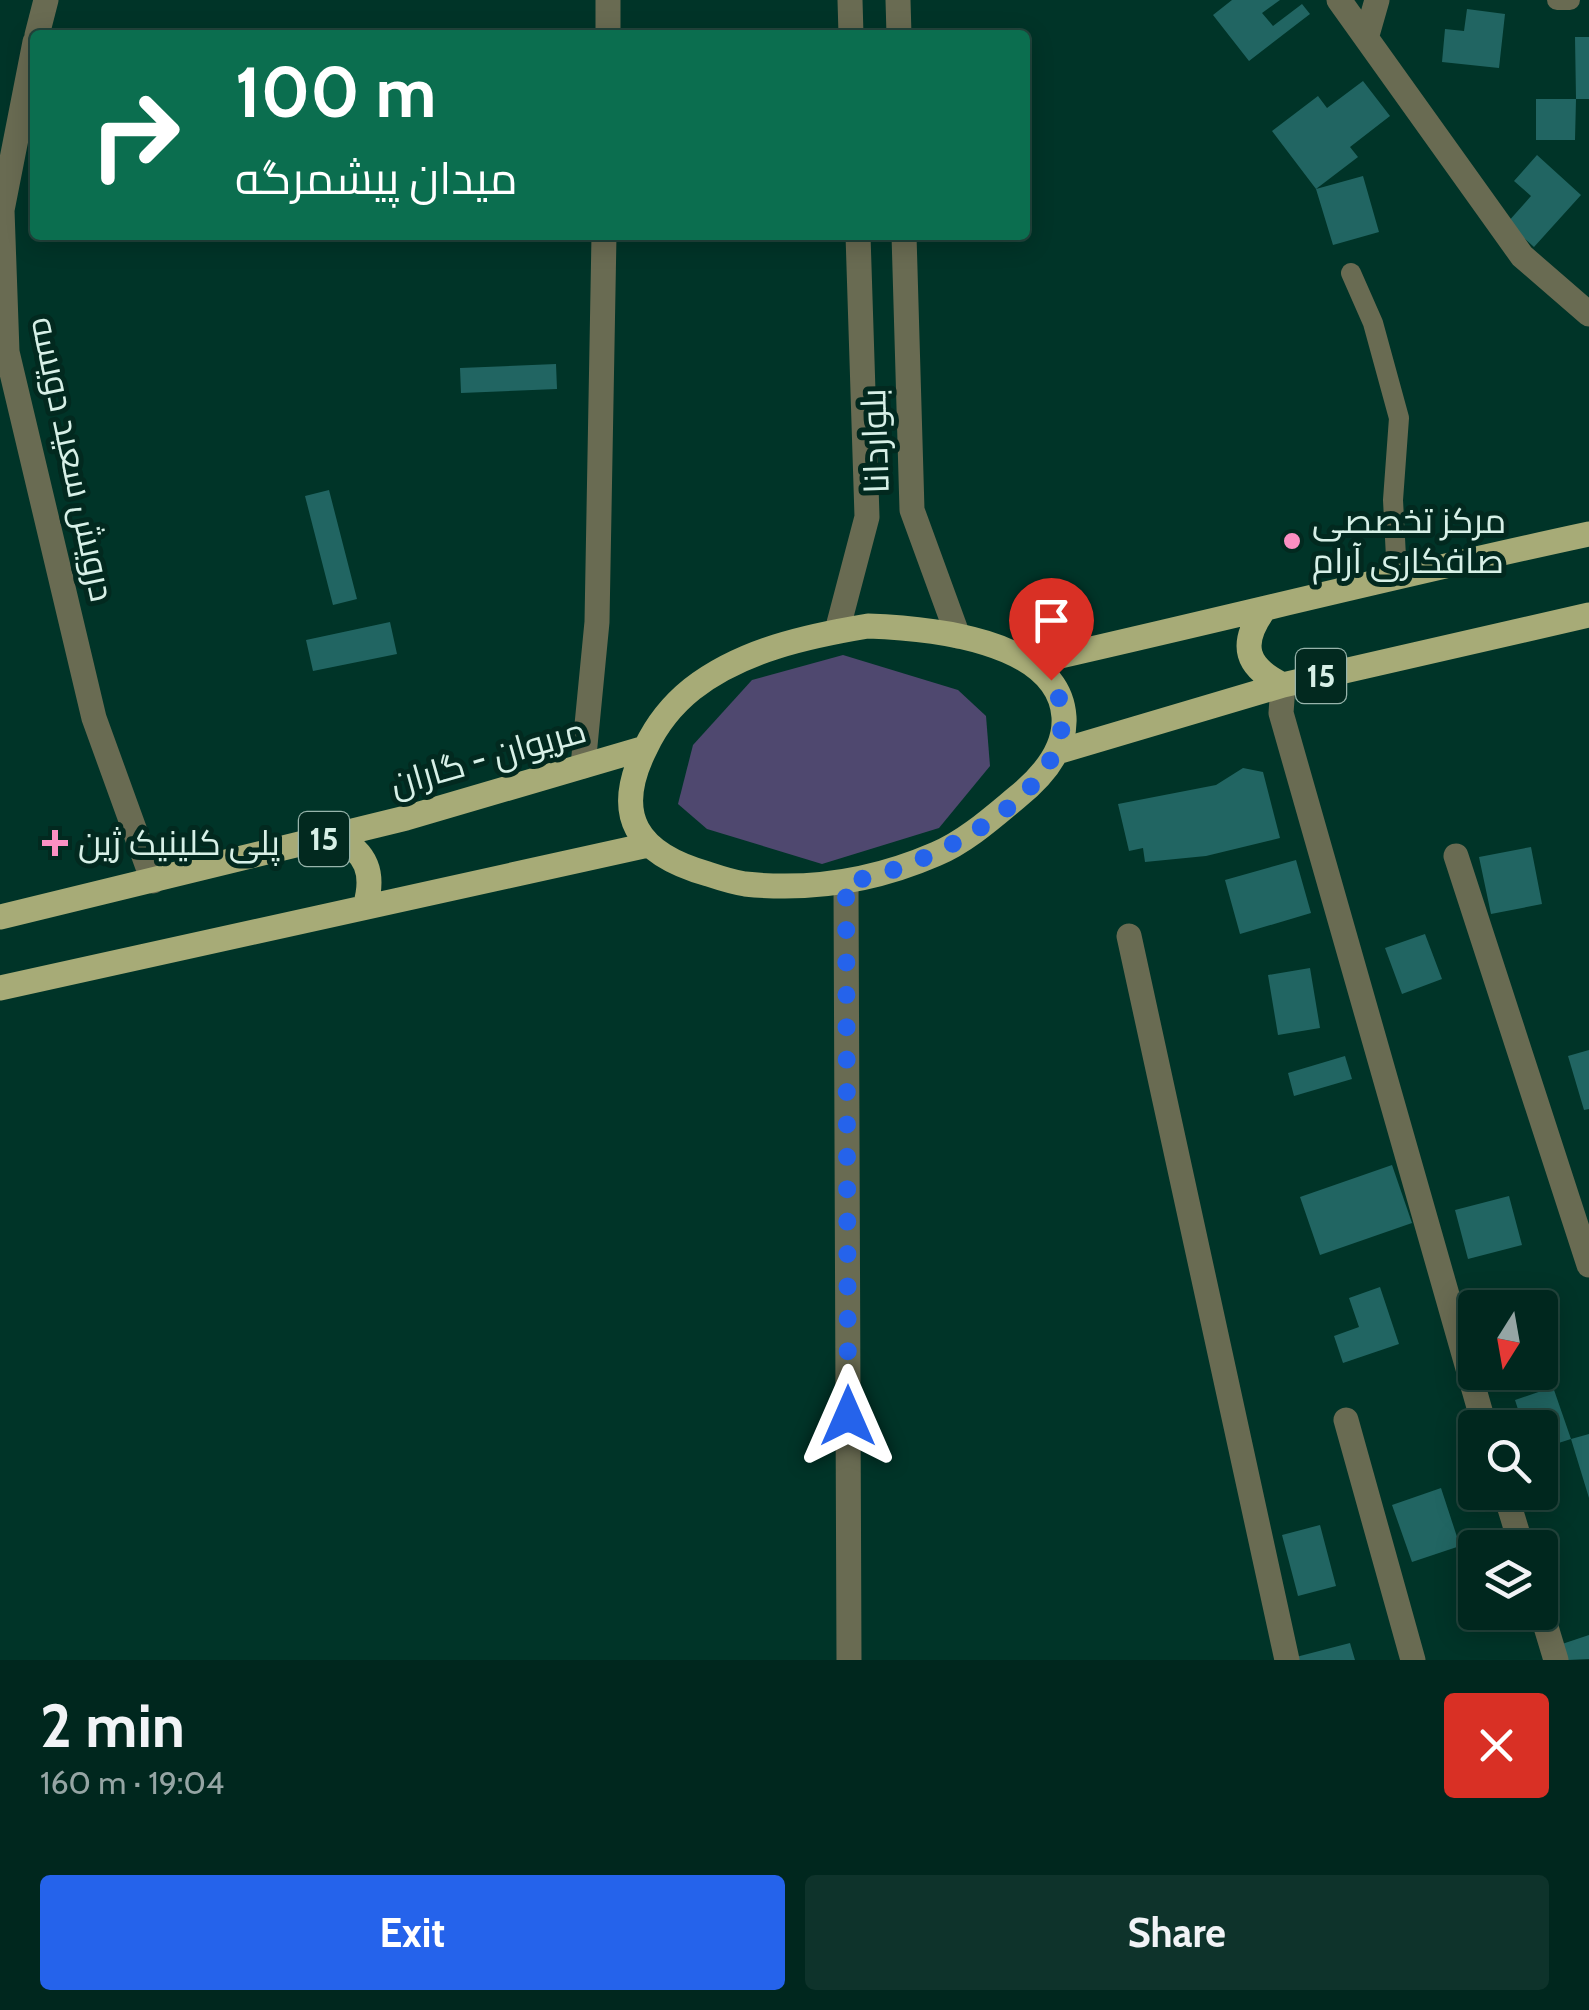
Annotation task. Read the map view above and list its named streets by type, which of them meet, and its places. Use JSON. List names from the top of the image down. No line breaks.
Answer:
{"streets":{"main road":["15","مریوان - گاران"],"street":["بلواردانا","درویش سعید دویسه"]},"crossings":[["بلواردانا","15"],["بلواردانا","مریوان - گاران"],["درویش سعید دویسه","مریوان - گاران"],["15","مریوان - گاران"]],"places":{"other":["مرکز تخصصی صافکاری آرام"],"health":["پلی کلینیک ژین"]},"north":"bottom","page":{"turn":["100 m","میدان پیشمرگه"],"heading":["2 min","160 m · 19:04"],"buttons":["Exit","Share"]}}
